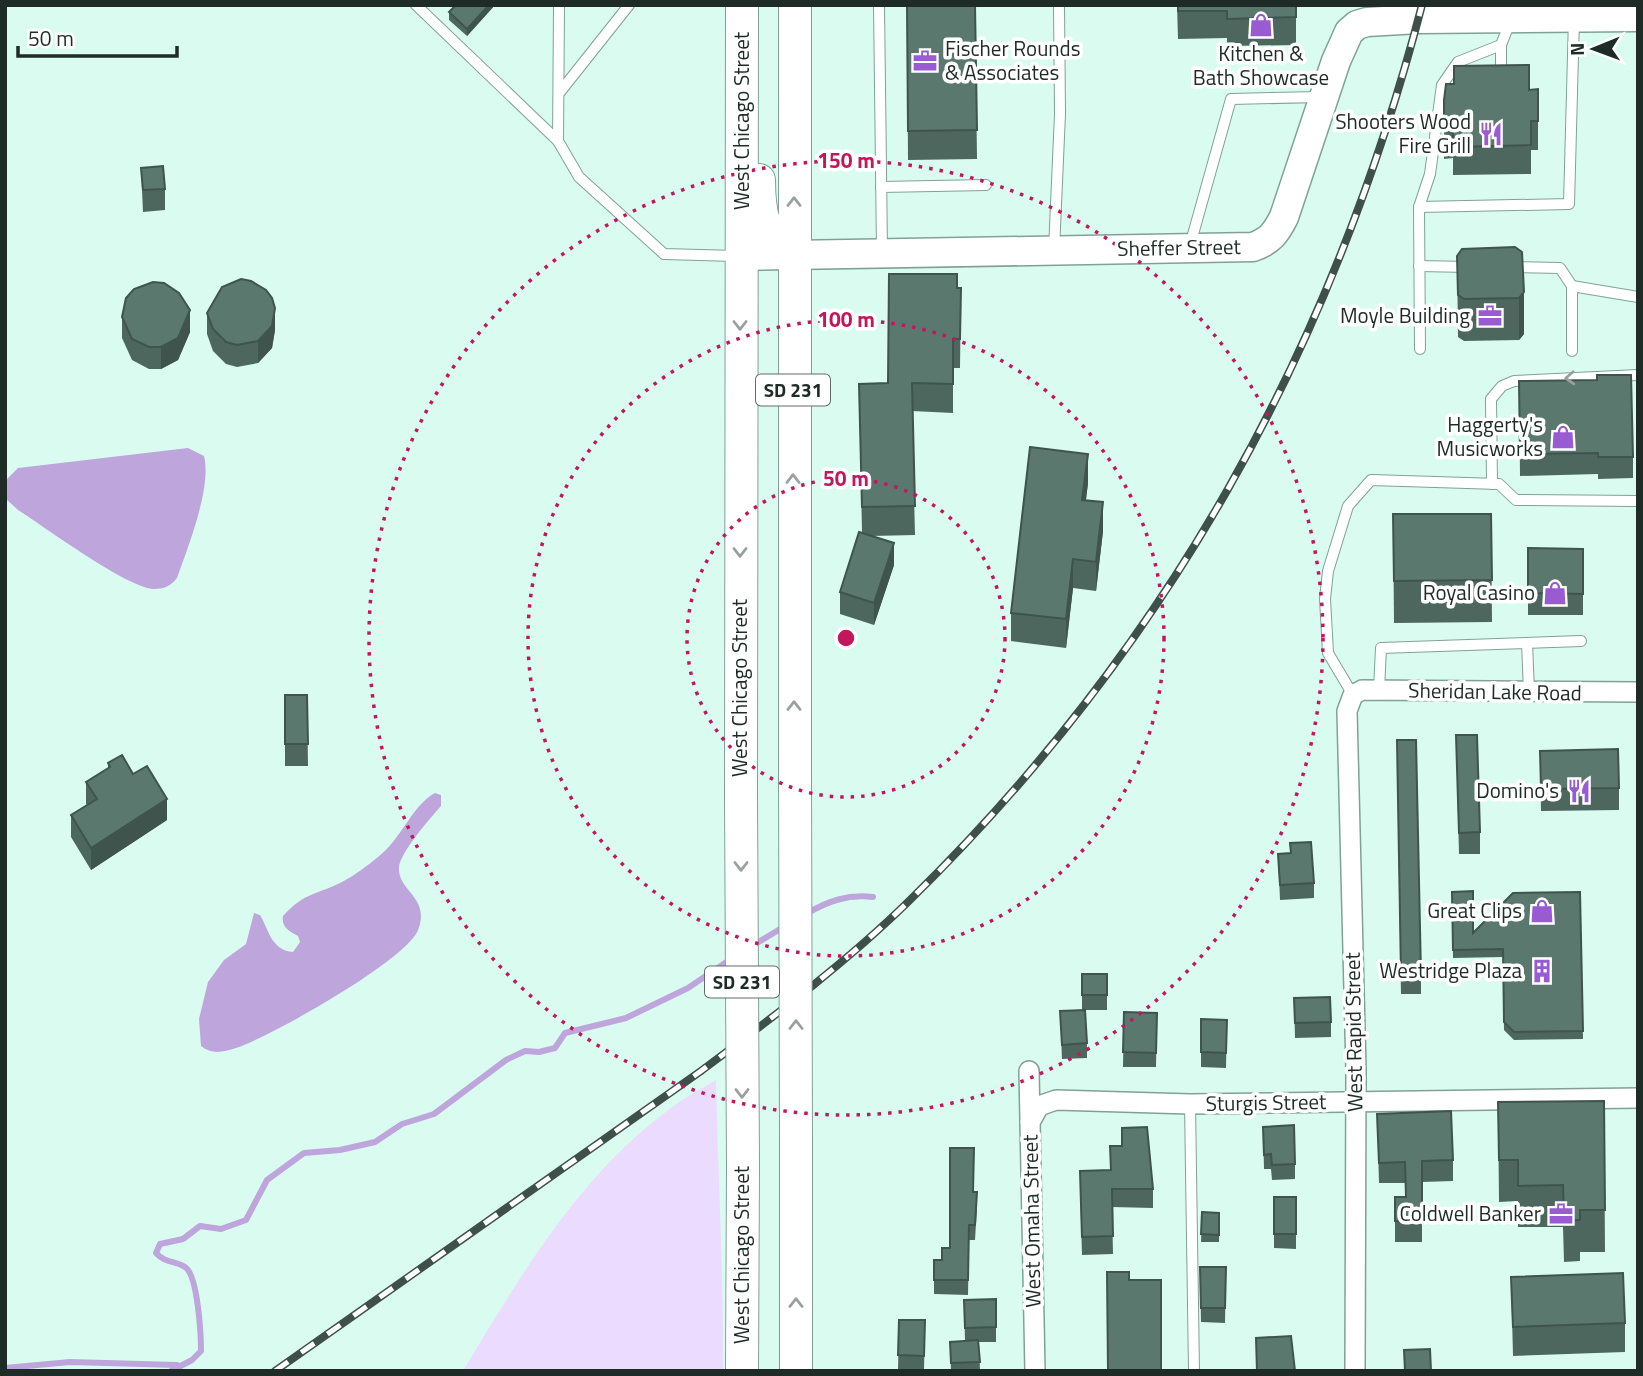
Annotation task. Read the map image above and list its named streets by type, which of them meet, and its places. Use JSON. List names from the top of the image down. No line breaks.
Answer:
{"streets":{"main road":["West Chicago Street","SD 231"],"street":["Sheffer Street","Sheridan Lake Road","West Rapid Street","Sturgis Street","West Omaha Street"]},"crossings":[["West Chicago Street","Sheffer Street"],["Sheffer Street","SD 231"],["Sheridan Lake Road","West Rapid Street"],["West Rapid Street","Sturgis Street"],["Sturgis Street","West Omaha Street"]],"places":{"shop":["Kitchen & Bath Showcase","Haggerty's Musicworks","Royal Casino","Great Clips"],"office":["Fischer Rounds & Associates","Moyle Building","Coldwell Banker"],"restaurant":["Shooters Wood Fire Grill","Domino's"],"building":["Westridge Plaza"]},"scale_bar":"50 m","north":"left","rings":["150 m","100 m","50 m"]}
